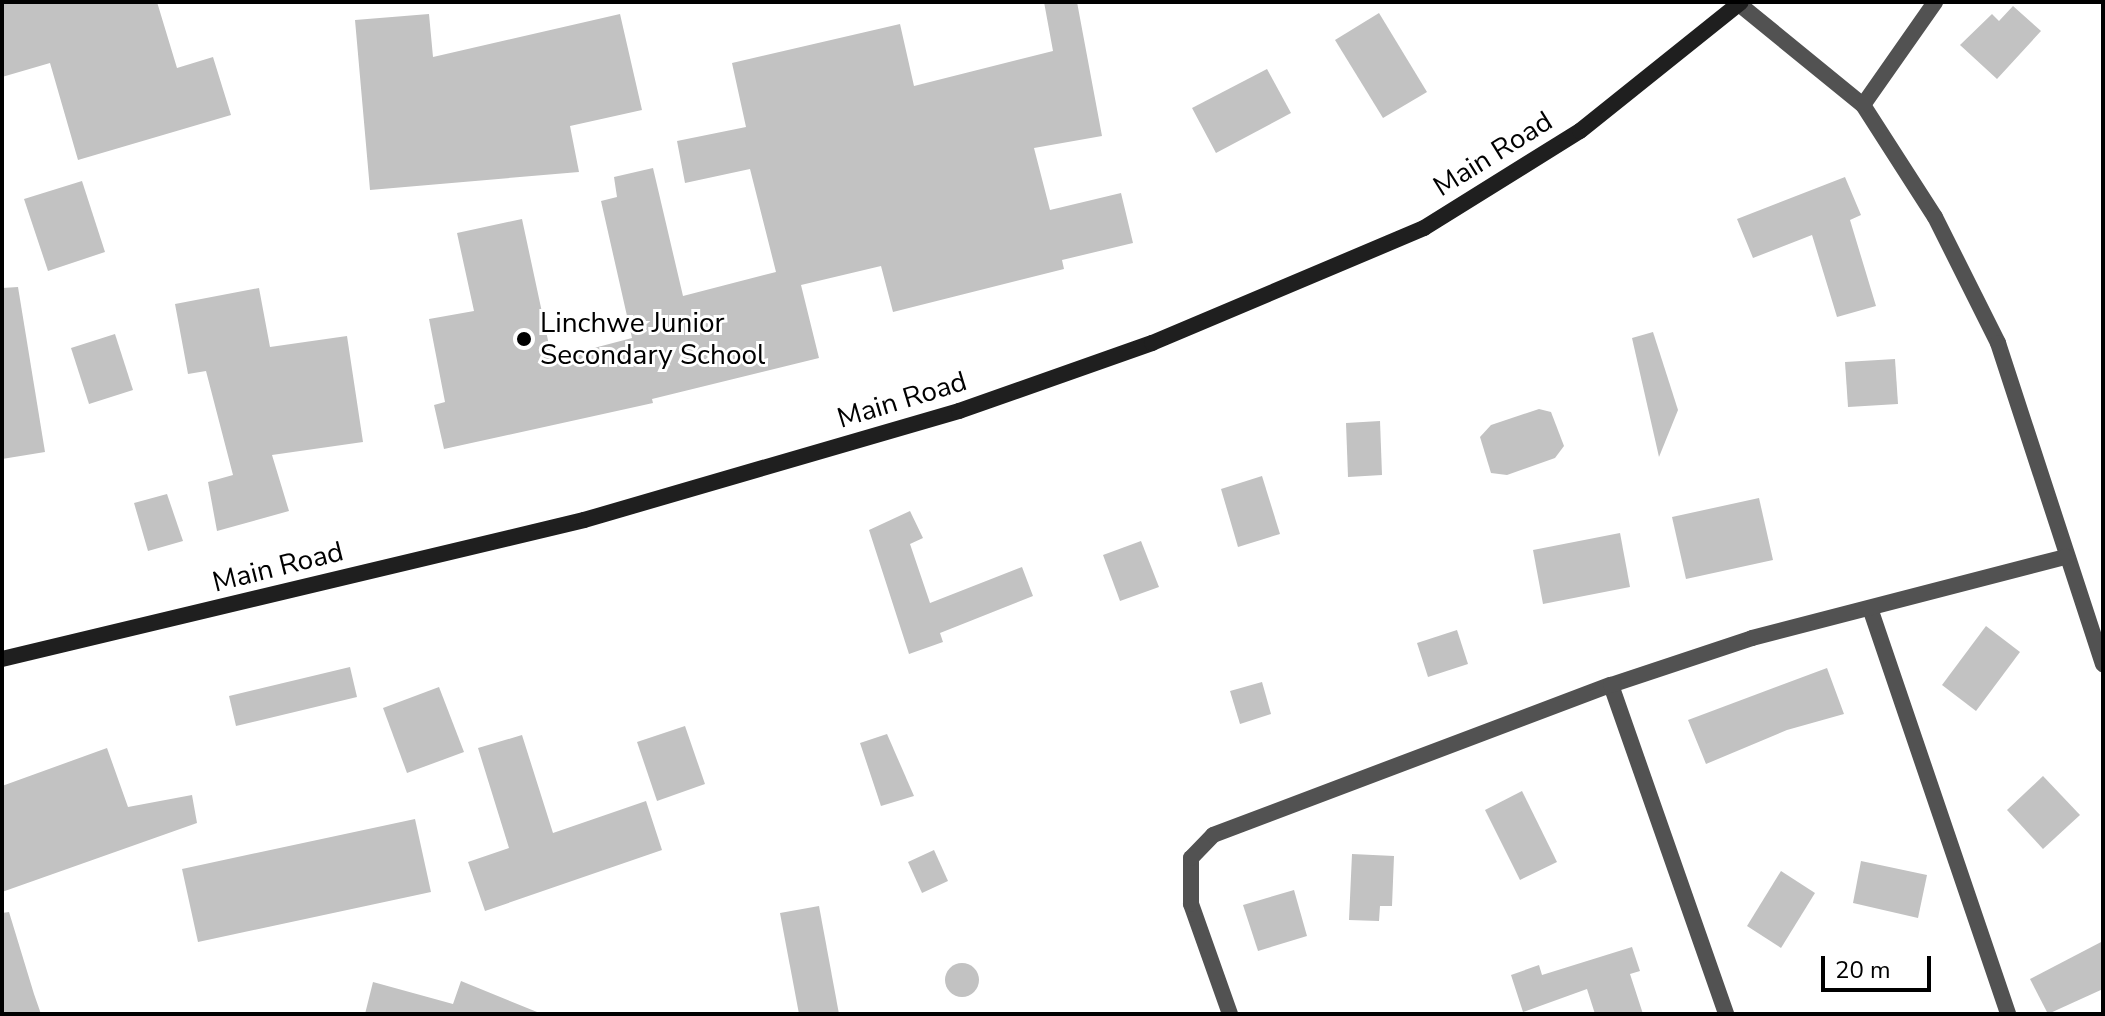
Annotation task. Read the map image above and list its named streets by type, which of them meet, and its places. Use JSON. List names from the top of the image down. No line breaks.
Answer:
{"streets":{"main road":["Main Road"]},"places":["Linchwe Junior Secondary School"],"scale_bar":"20 m"}
